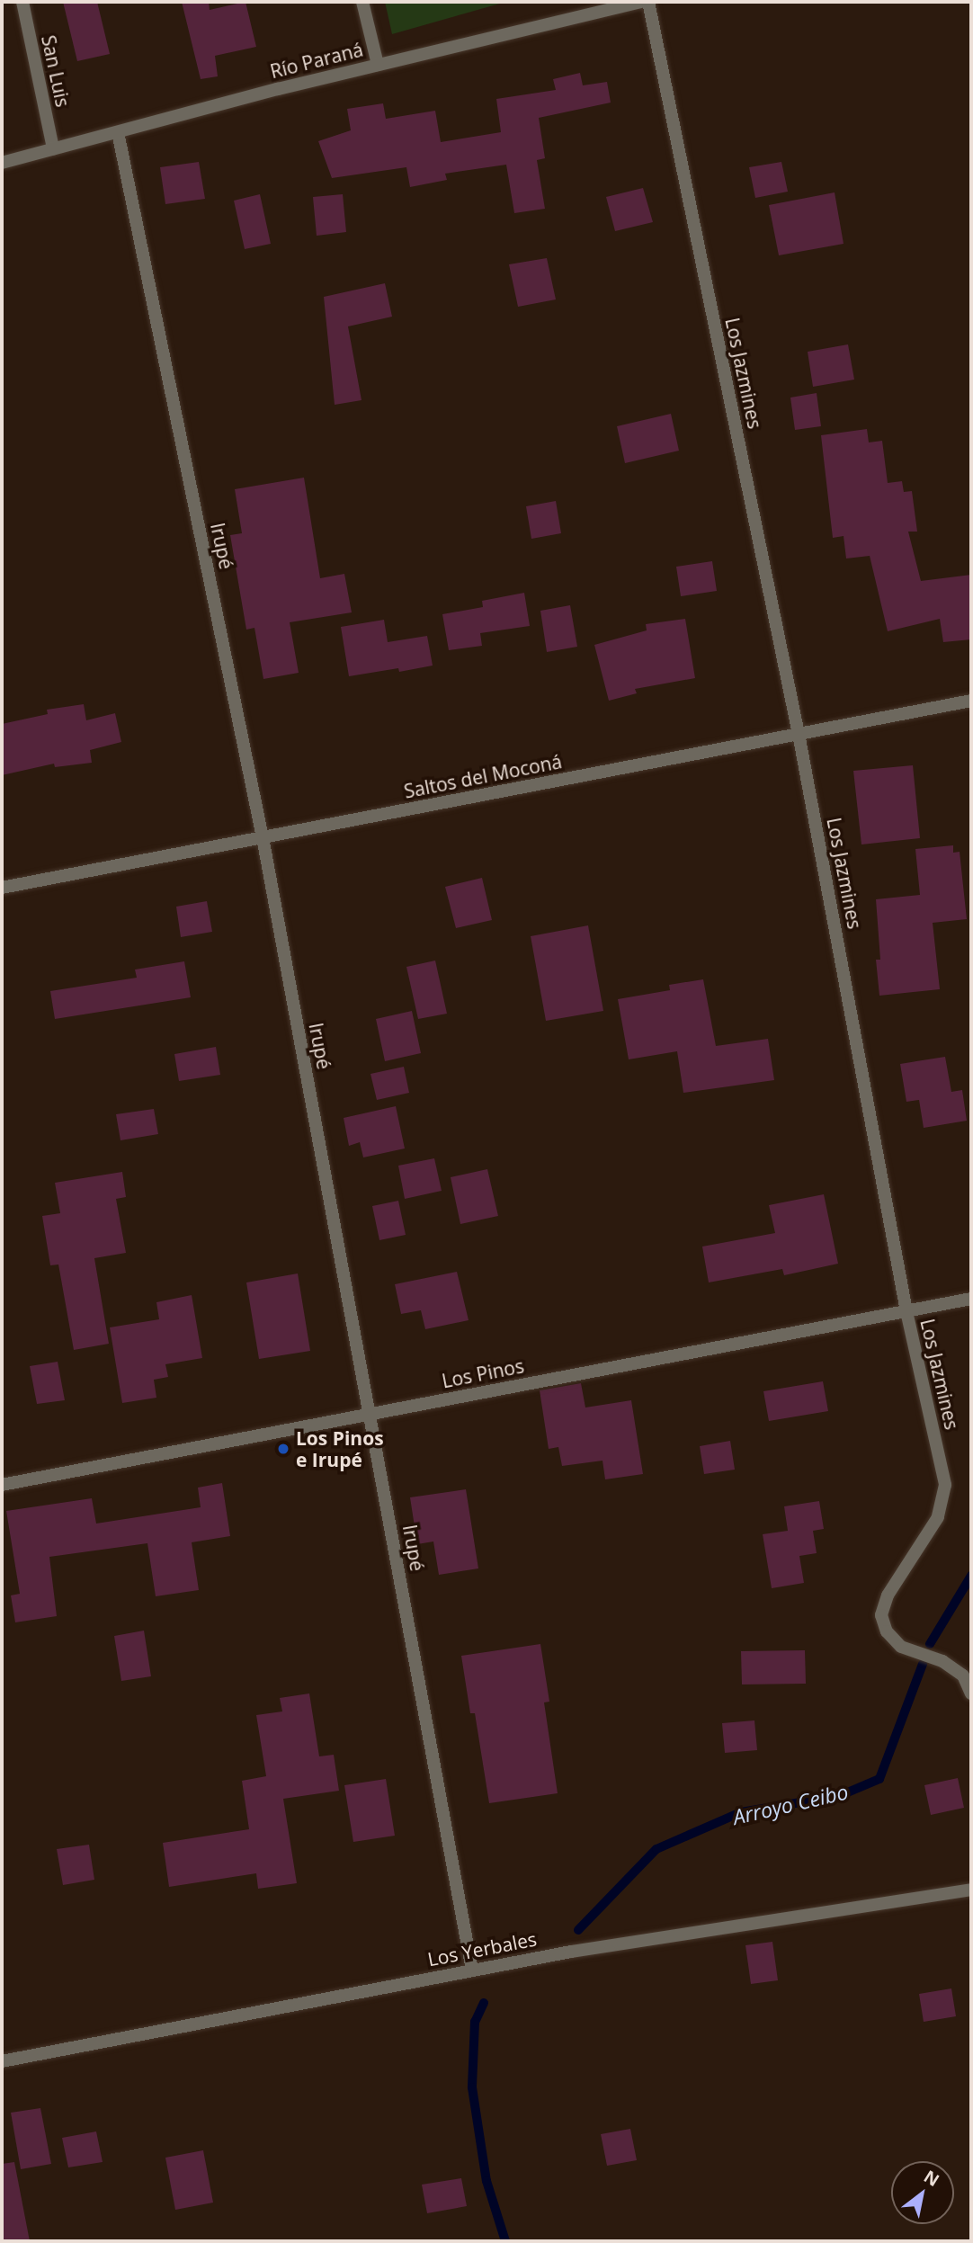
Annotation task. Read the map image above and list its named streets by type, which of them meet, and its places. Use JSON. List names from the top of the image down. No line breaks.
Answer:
{"streets":{"street":["Río Paraná","San Luis","Los Jazmines","Irupé","Saltos del Moconá","Los Pinos","Los Yerbales"]},"crossings":[["Río Paraná","San Luis"],["Río Paraná","Irupé"],["Los Jazmines","Saltos del Moconá"],["Los Jazmines","Los Pinos"],["Irupé","Saltos del Moconá"],["Irupé","Los Pinos"],["Irupé","Los Yerbales"]],"water":["Arroyo Ceibo"],"places":["Los Pinos e Irupé"],"north":"top right"}
